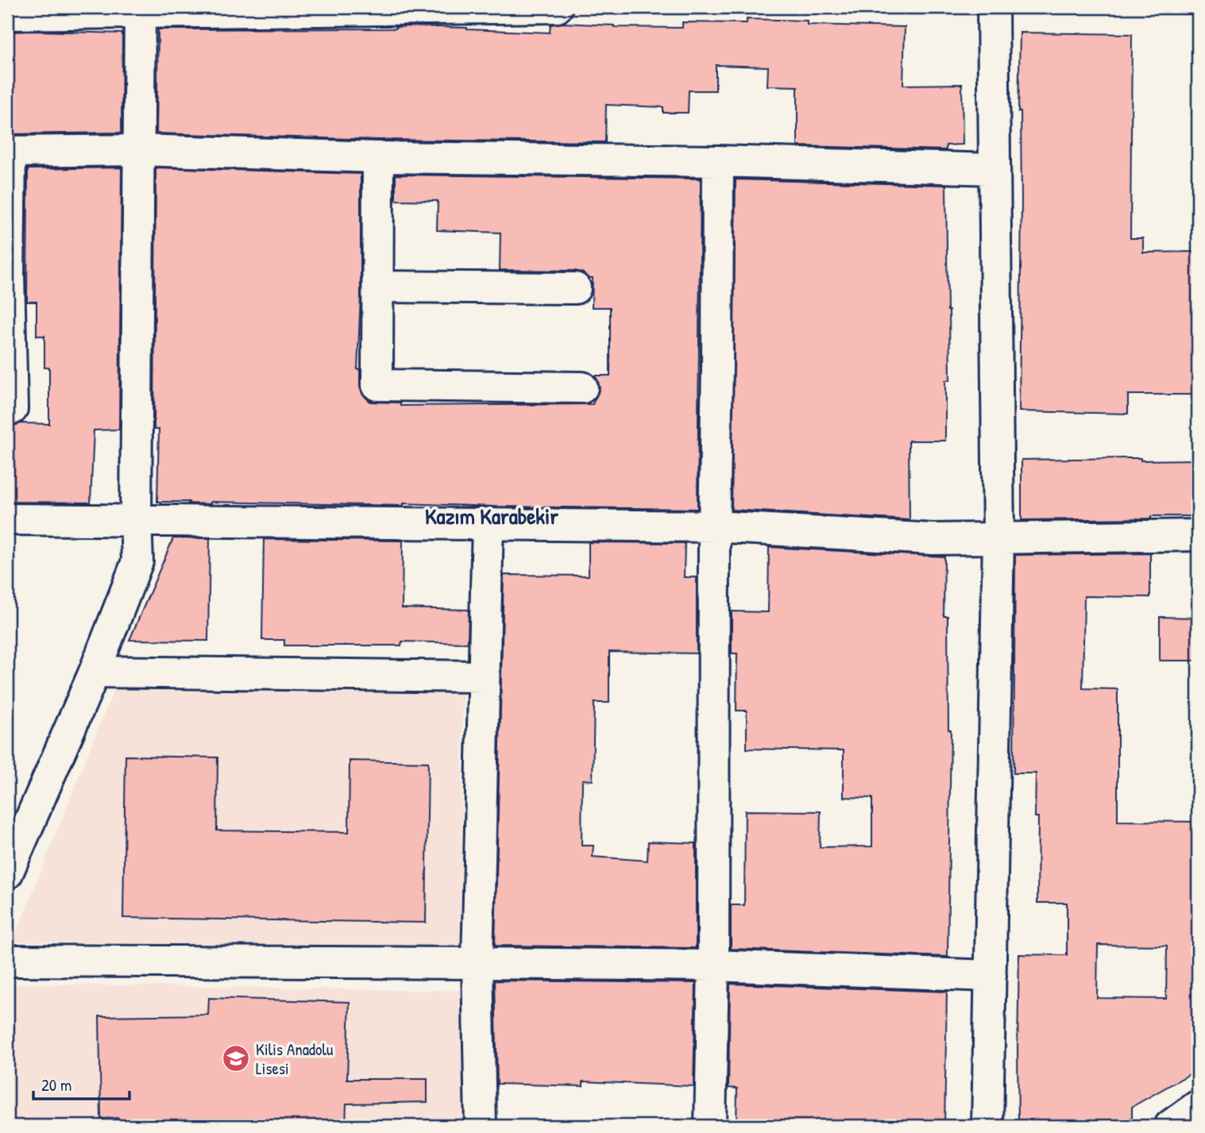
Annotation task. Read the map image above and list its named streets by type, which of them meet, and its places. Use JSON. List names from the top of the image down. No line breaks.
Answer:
{"districts":["Kazım Karabekir"],"places":{"school or university":["Kilis Anadolu Lisesi"]},"scale_bar":"20 m"}
